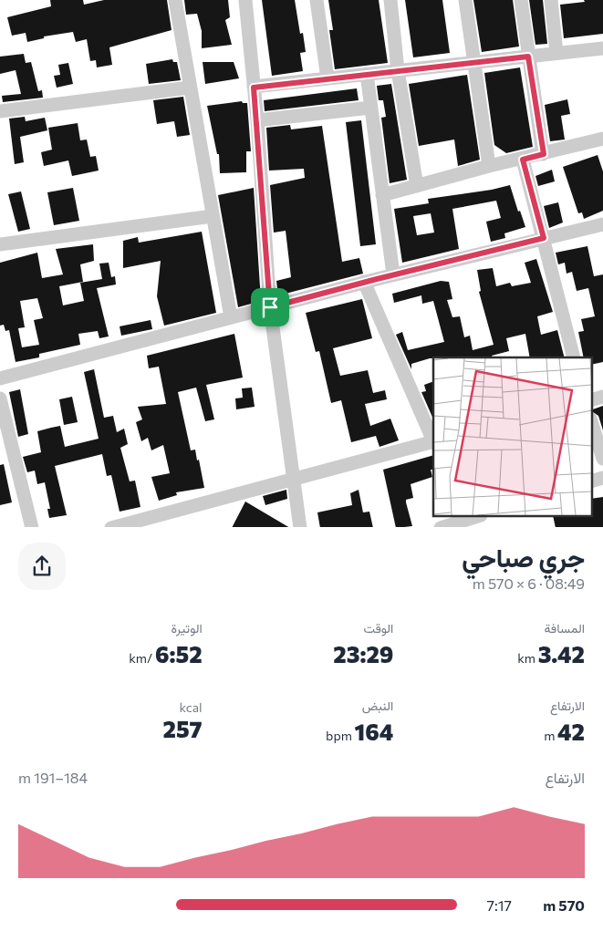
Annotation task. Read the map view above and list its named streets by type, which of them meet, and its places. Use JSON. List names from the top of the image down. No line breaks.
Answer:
{"page":{"heading":["جري صباحي","08:49 · 6 × 570 m"],"stats":[["المسافة","3.42 km"],["الوقت","23:29"],["الوتيرة","6:52 /km"],["الارتفاع","42 m"],["النبض","164 bpm"],["kcal","257"]],"chart":["الارتفاع","184–191 m"],"list":[{"name":"570 m","note":"7:17"}]}}
